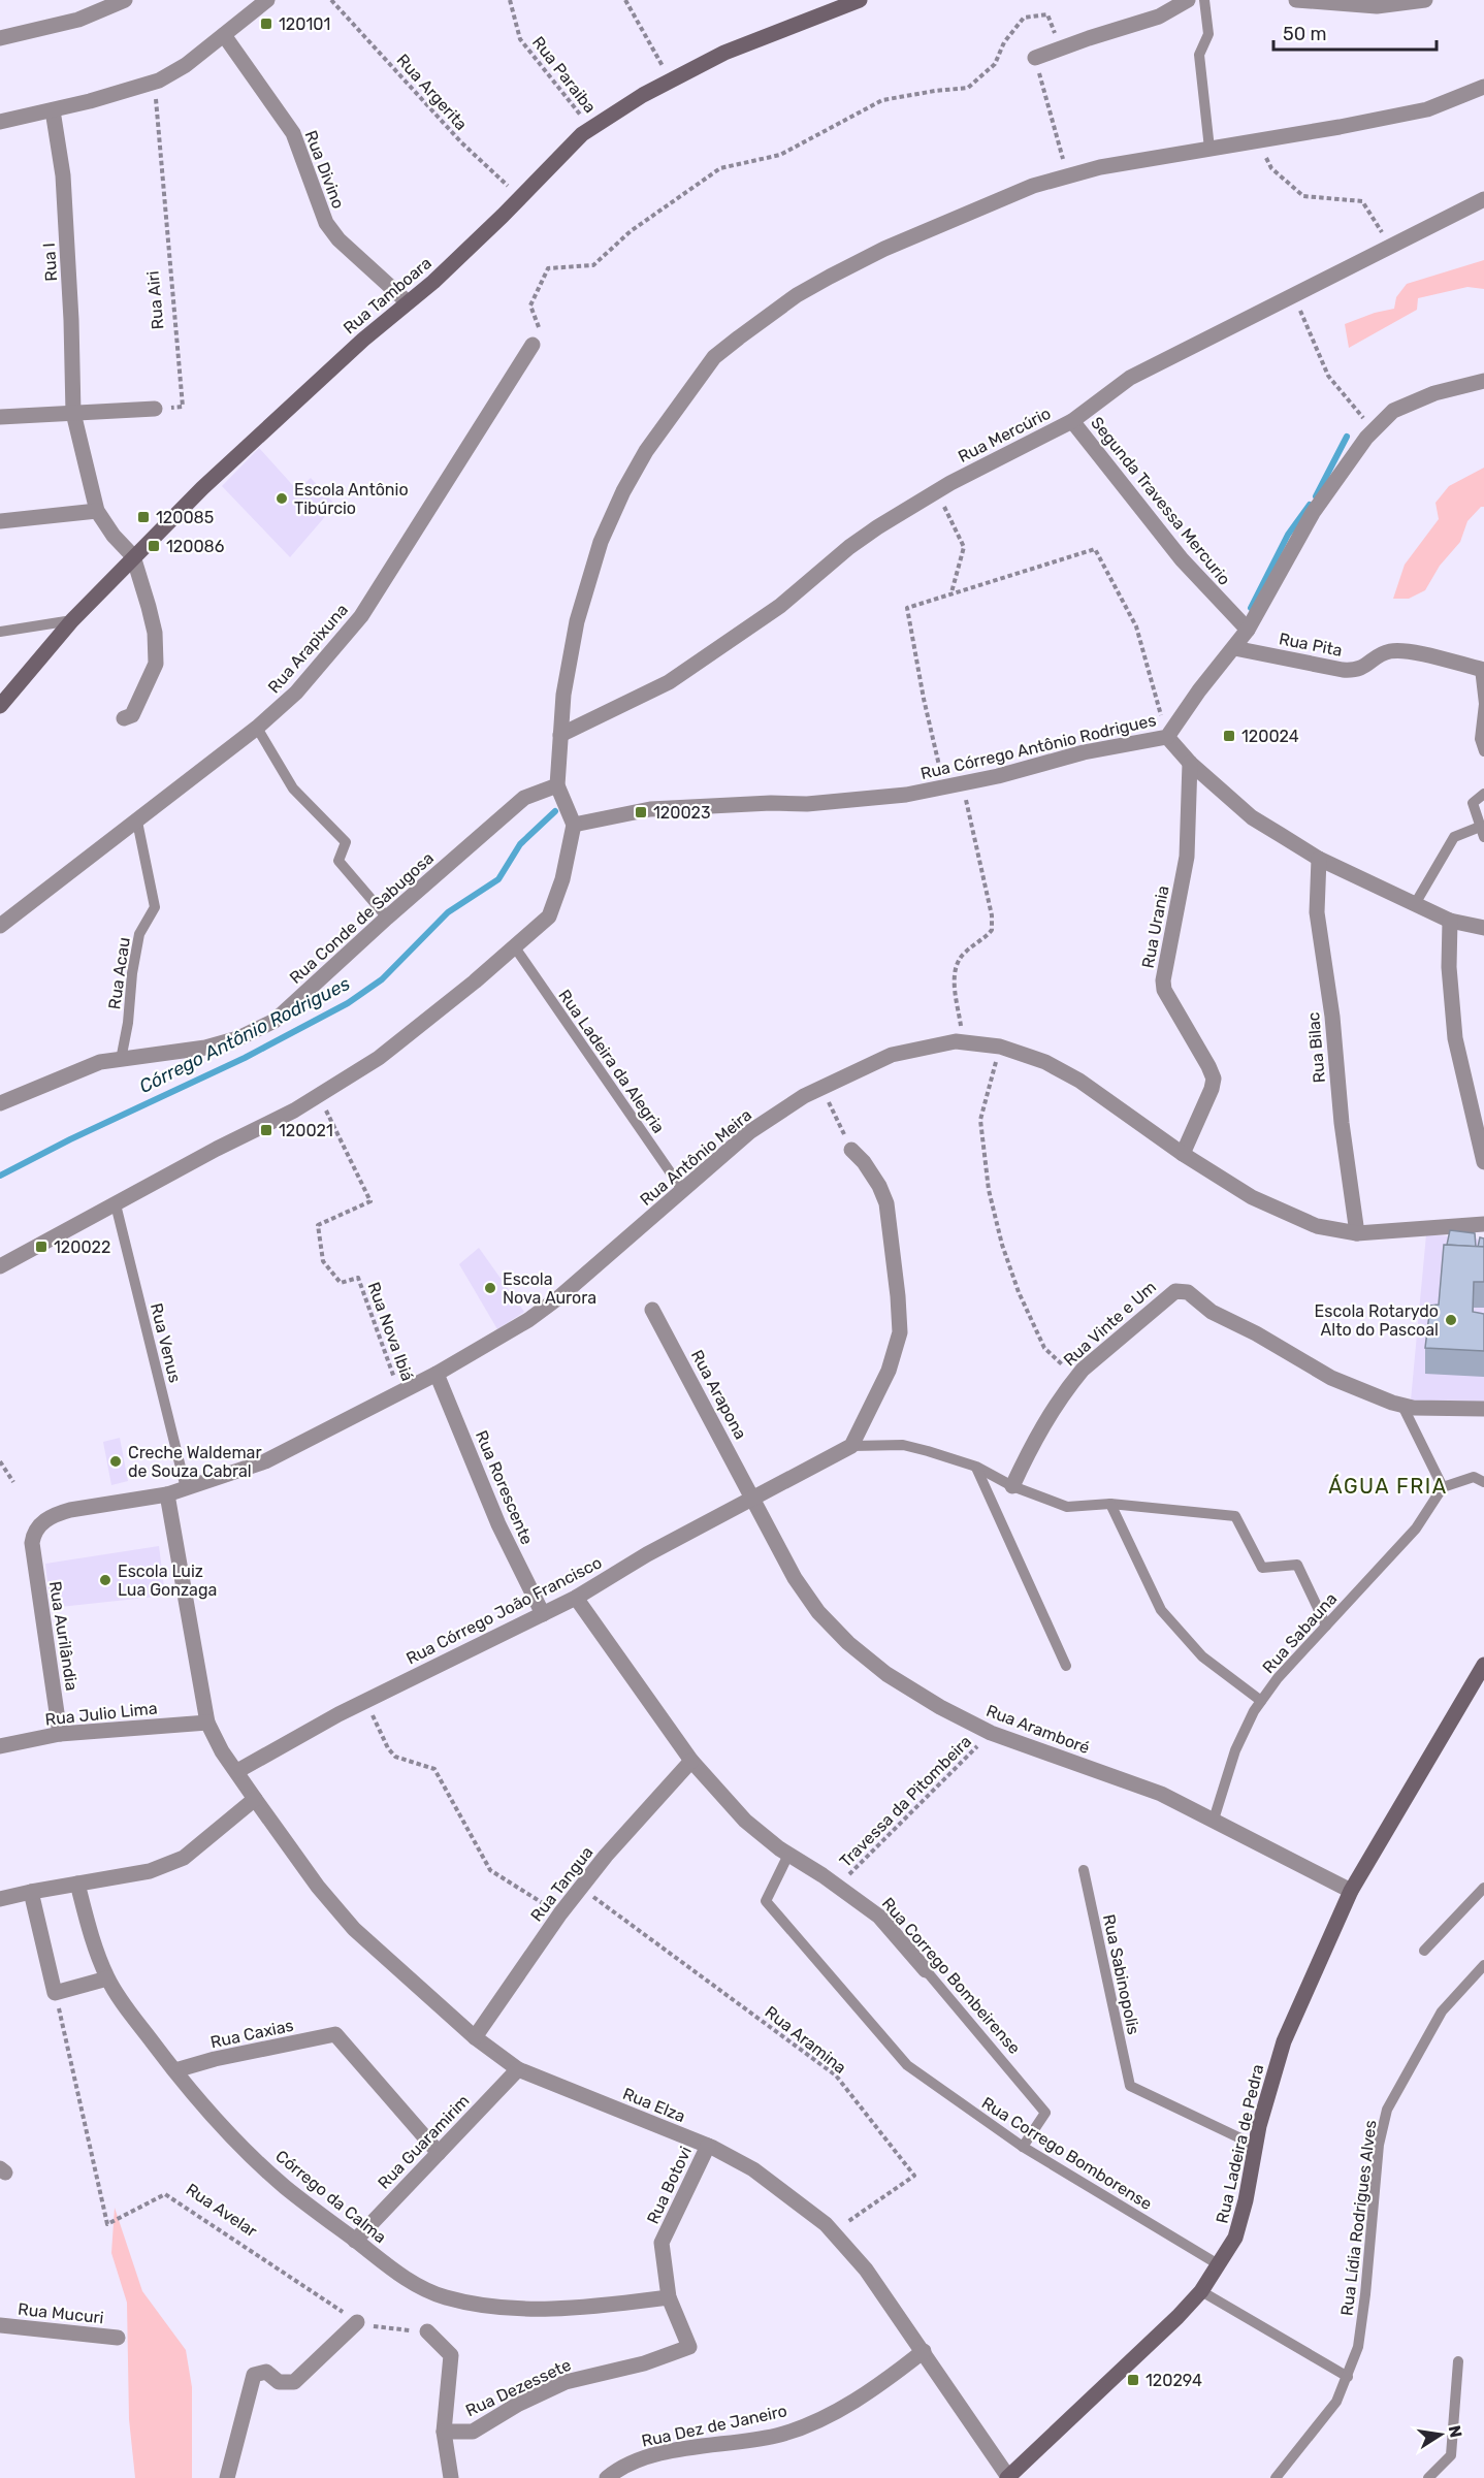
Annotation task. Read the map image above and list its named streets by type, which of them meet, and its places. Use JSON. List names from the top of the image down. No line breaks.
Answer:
{"streets":{"street":["Rua Divino","Rua I","Rua Tamboara","Rua Mercúrio","Segunda Travessa Mercurio","Rua Pita","Rua Arapixuna","Rua Córrego Antônio Rodrigues","Rua Conde de Sabugosa","Rua Urania","Rua Bilac","Rua Antônio Meira","Rua Vinte e Um","Rua Arapona","Rua Rorescente","Rua Córrego João Francisco","Rua Aurilândia","Rua Julio Lima","Rua Aramboré","Rua Tangua","Rua Corrego Bombeirense","Rua Caxias","Rua Elza","Rua Guaramirim","Rua Ladeira de Pedra","Rua Botovi","Córrego da Calma","Rua Mucuri","Rua Dezessete","Rua Dez de Janeiro"],"lane":["Rua Acau","Rua Ladeira da Alegria","Rua Venus","Rua Sabauna","Rua Sabinopolis","Rua Corrego Bomborense","Rua Lídia Rodrigues Alves"],"path":["Rua Paraiba","Rua Argerita","Rua Airi","Rua Nova Ibiá","Travessa da Pitombeira","Rua Aramina","Rua Avelar"]},"crossings":[["Rua Paraiba","Rua Tamboara"],["Rua Argerita","Rua Tamboara"],["Rua Divino","Rua Tamboara"],["Rua Mercúrio","Segunda Travessa Mercurio"],["Segunda Travessa Mercurio","Rua Córrego Antônio Rodrigues"],["Rua Pita","Rua Córrego Antônio Rodrigues"],["Rua Arapixuna","Rua Acau"],["Rua Conde de Sabugosa","Rua Acau"],["Rua Urania","Rua Antônio Meira"],["Rua Bilac","Rua Antônio Meira"],["Rua Ladeira da Alegria","Rua Antônio Meira"],["Rua Antônio Meira","Rua Nova Ibiá"],["Rua Antônio Meira","Rua Venus"],["Rua Antônio Meira","Rua Rorescente"],["Rua Antônio Meira","Rua Aurilândia"],["Rua Antônio Meira","Rua Elza"],["Rua Vinte e Um","Rua Córrego João Francisco"],["Rua Arapona","Rua Córrego João Francisco"],["Rua Arapona","Rua Aramboré"],["Rua Rorescente","Rua Córrego João Francisco"],["Rua Córrego João Francisco","Rua Sabauna"],["Rua Córrego João Francisco","Rua Aramboré"],["Rua Córrego João Francisco","Rua Corrego Bombeirense"],["Rua Córrego João Francisco","Rua Elza"],["Rua Sabauna","Rua Aramboré"],["Rua Aurilândia","Rua Julio Lima"],["Rua Julio Lima","Rua Elza"],["Rua Aramboré","Travessa da Pitombeira"],["Rua Aramboré","Rua Ladeira de Pedra"],["Travessa da Pitombeira","Rua Corrego Bombeirense"],["Rua Tangua","Rua Corrego Bombeirense"],["Rua Tangua","Rua Aramina"],["Rua Tangua","Rua Elza"],["Rua Sabinopolis","Rua Ladeira de Pedra"],["Rua Corrego Bombeirense","Rua Corrego Bomborense"],["Rua Caxias","Rua Guaramirim"],["Rua Caxias","Córrego da Calma"],["Rua Aramina","Rua Elza"],["Rua Elza","Rua Guaramirim"],["Rua Elza","Rua Ladeira de Pedra"],["Rua Elza","Rua Botovi"],["Rua Elza","Rua Dez de Janeiro"],["Rua Guaramirim","Córrego da Calma"],["Rua Ladeira de Pedra","Rua Corrego Bomborense"],["Rua Botovi","Córrego da Calma"],["Rua Botovi","Rua Dezessete"]],"districts":["ÁGUA FRIA"],"water":["Córrego Antônio Rodrigues"],"places":{"transit":["120101","120085","120086","120024","120023","120021","120022","120294"],"other":["Escola Antônio Tibúrcio","Escola Nova Aurora","Escola Rotarydo Alto do Pascoal","Creche Waldemar de Souza Cabral","Escola Luiz Lua Gonzaga"]},"scale_bar":"50 m","north":"right"}
